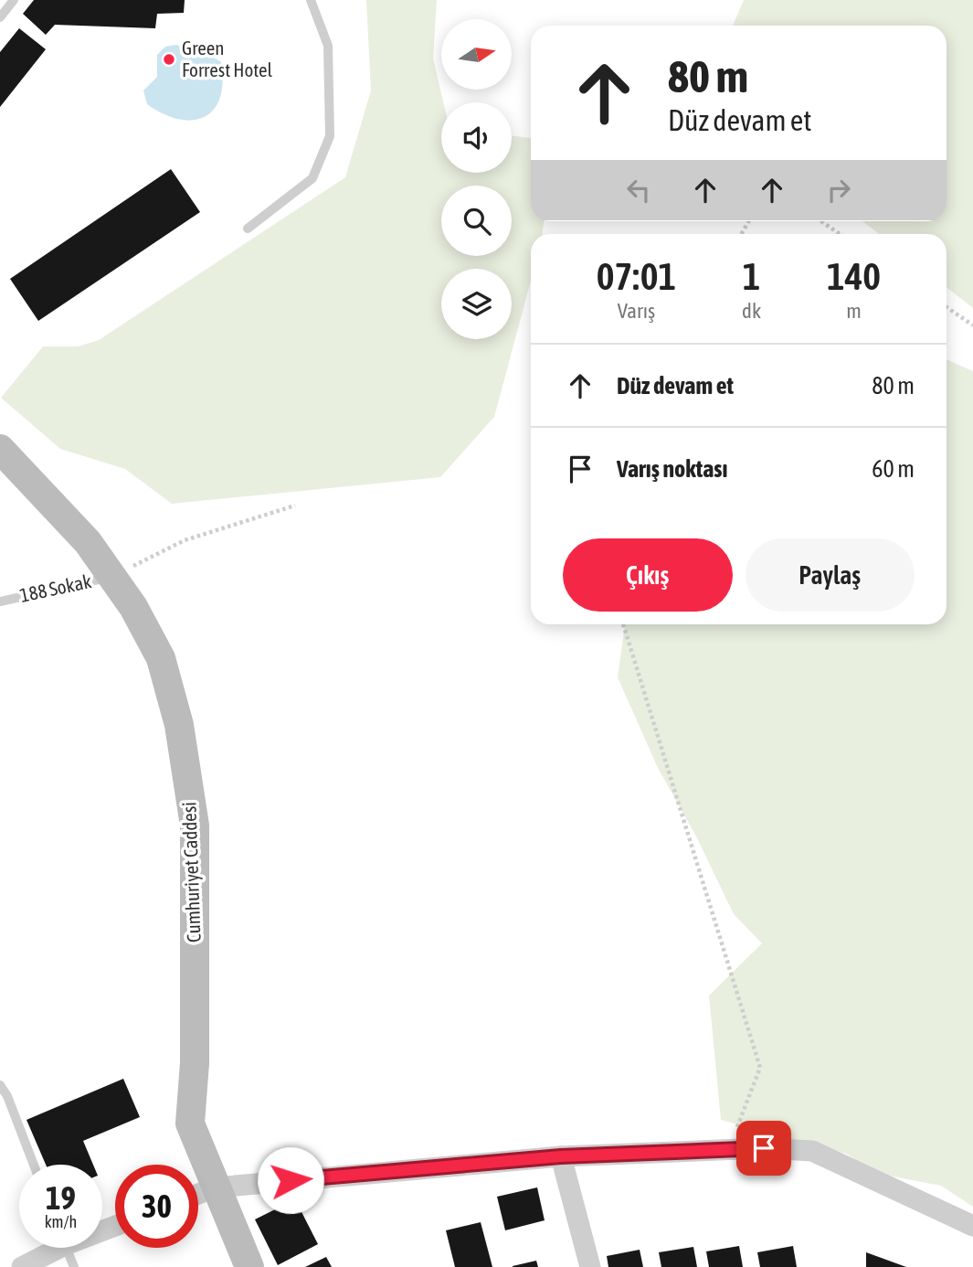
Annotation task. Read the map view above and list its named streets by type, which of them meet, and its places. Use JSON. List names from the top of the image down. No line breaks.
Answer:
{"streets":{"street":["Cumhuriyet Caddesi"],"lane":["188 Sokak"]},"crossings":[["188 Sokak","Cumhuriyet Caddesi"]],"places":["Green Forrest Hotel"],"north":"right","page":{"turn":["80 m","Düz devam et"],"eta":["07:01","Varış","1","dk","140","m"],"list":[{"name":"Düz devam et","value":"80 m"},{"name":"Varış noktası","value":"60 m"}],"buttons":["Çıkış","Paylaş"],"speed":"19 km/h","limit":"30"}}
